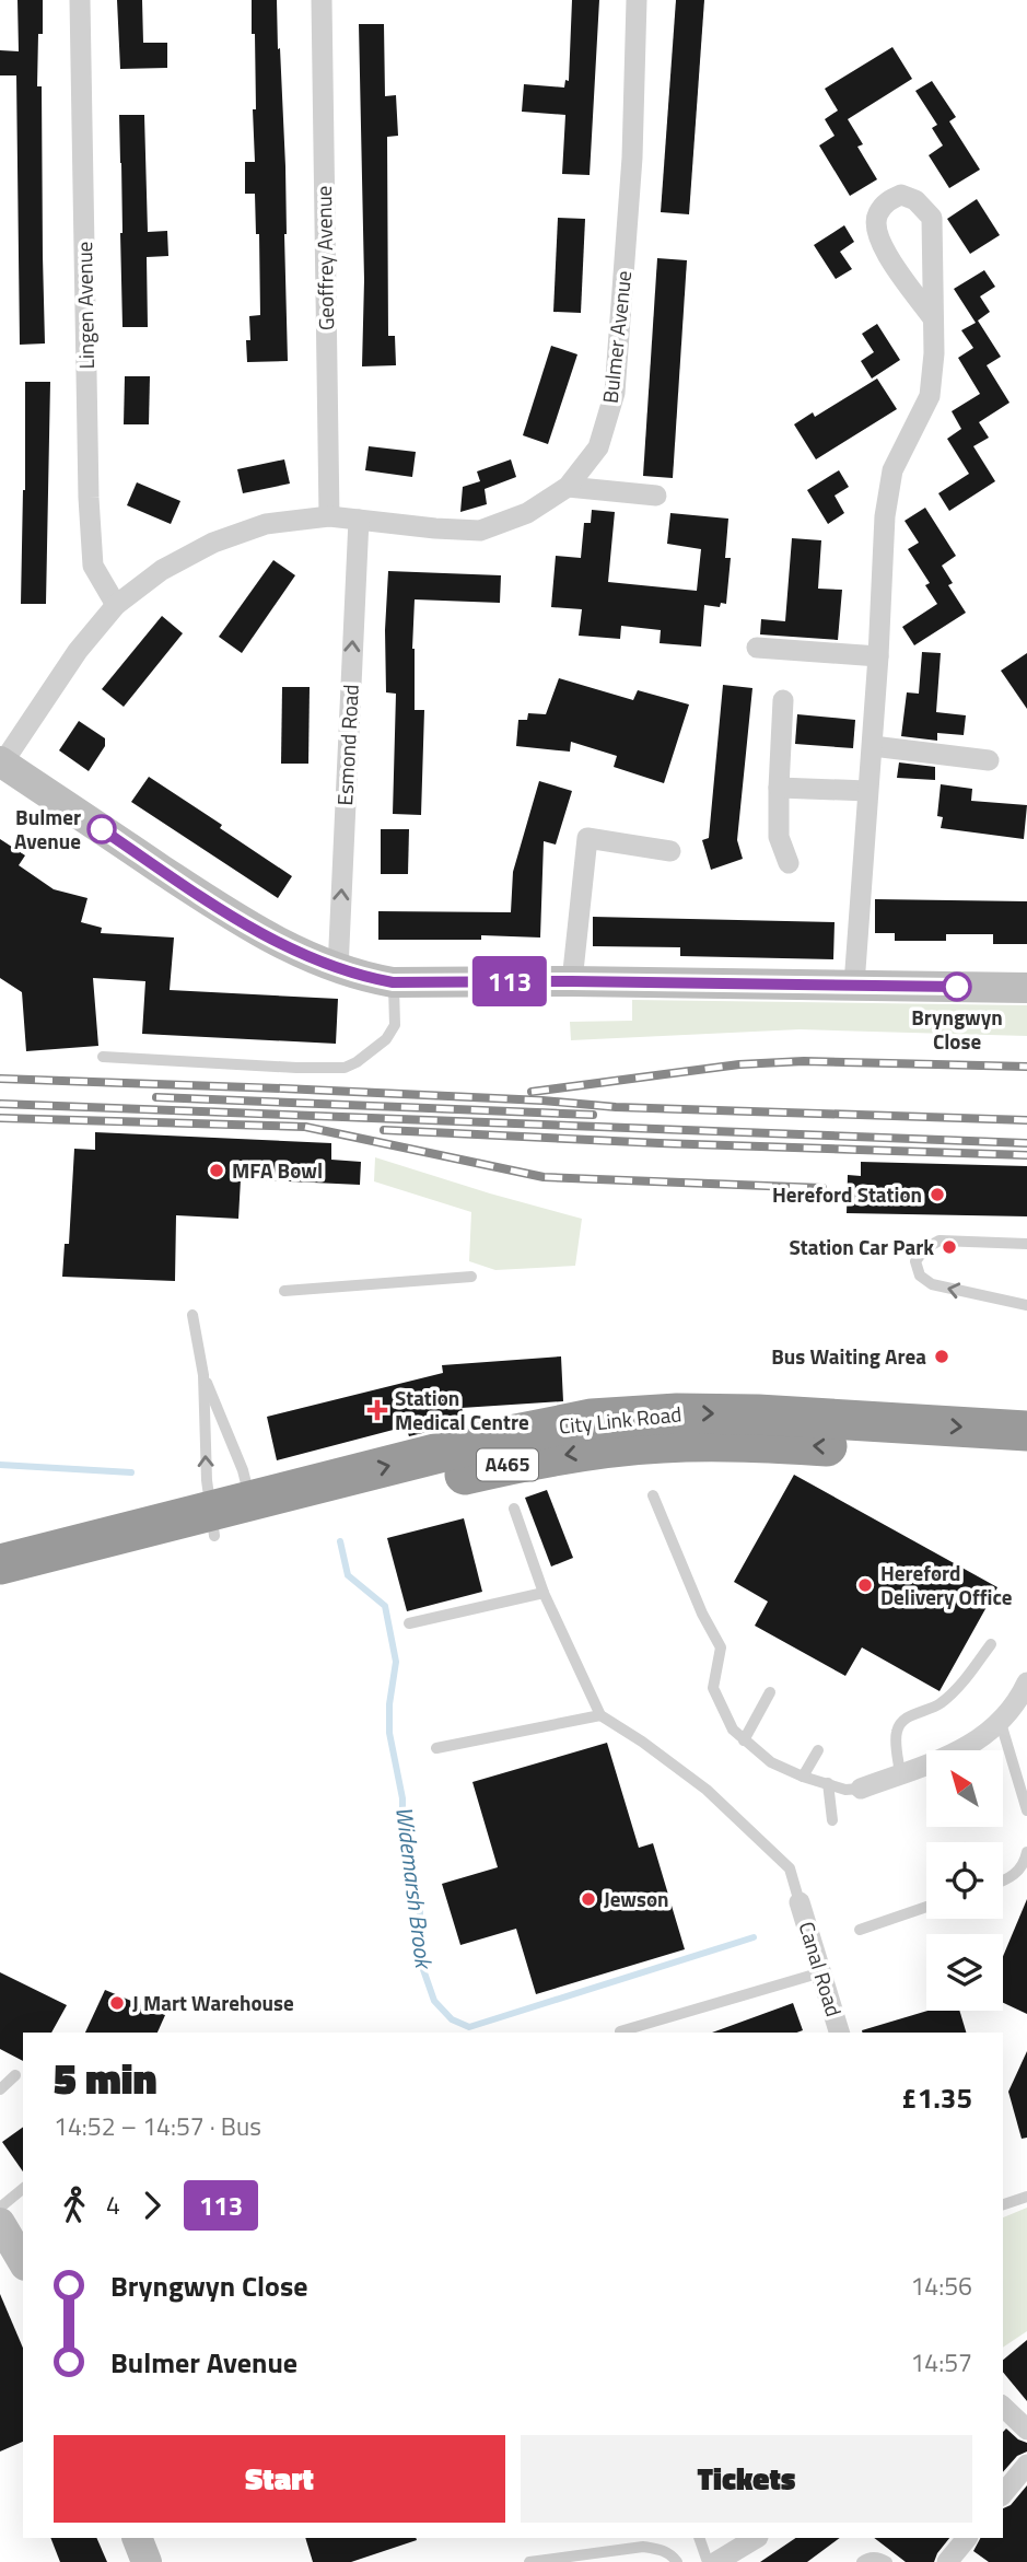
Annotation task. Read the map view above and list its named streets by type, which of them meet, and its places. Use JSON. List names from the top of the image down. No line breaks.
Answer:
{"streets":{"highway":["City Link Road","A465"],"street":["Geoffrey Avenue","Lingen Avenue","Bulmer Avenue","Esmond Road","Canal Road"]},"crossings":[["Geoffrey Avenue","Bulmer Avenue"],["Lingen Avenue","Bulmer Avenue"],["Bulmer Avenue","Esmond Road"]],"one_way":["Esmond Road"],"water":["Widemarsh Brook"],"places":{"other":["Bulmer Avenue","Bryngwyn Close","MFA Bowl","Hereford Station","Station Car Park","Bus Waiting Area","Hereford Delivery Office","Jewson","J Mart Warehouse"],"health":["Station Medical Centre"]},"lines":["bus line 113"],"north":"top left","page":{"on_map":"113","heading":["5 min","14:52 – 14:57 · Bus","£1.35"],"legs":["4","113"],"list":[{"name":"Bryngwyn Close","value":"14:56"},{"name":"Bulmer Avenue","value":"14:57"}],"buttons":["Start","Tickets"]}}
